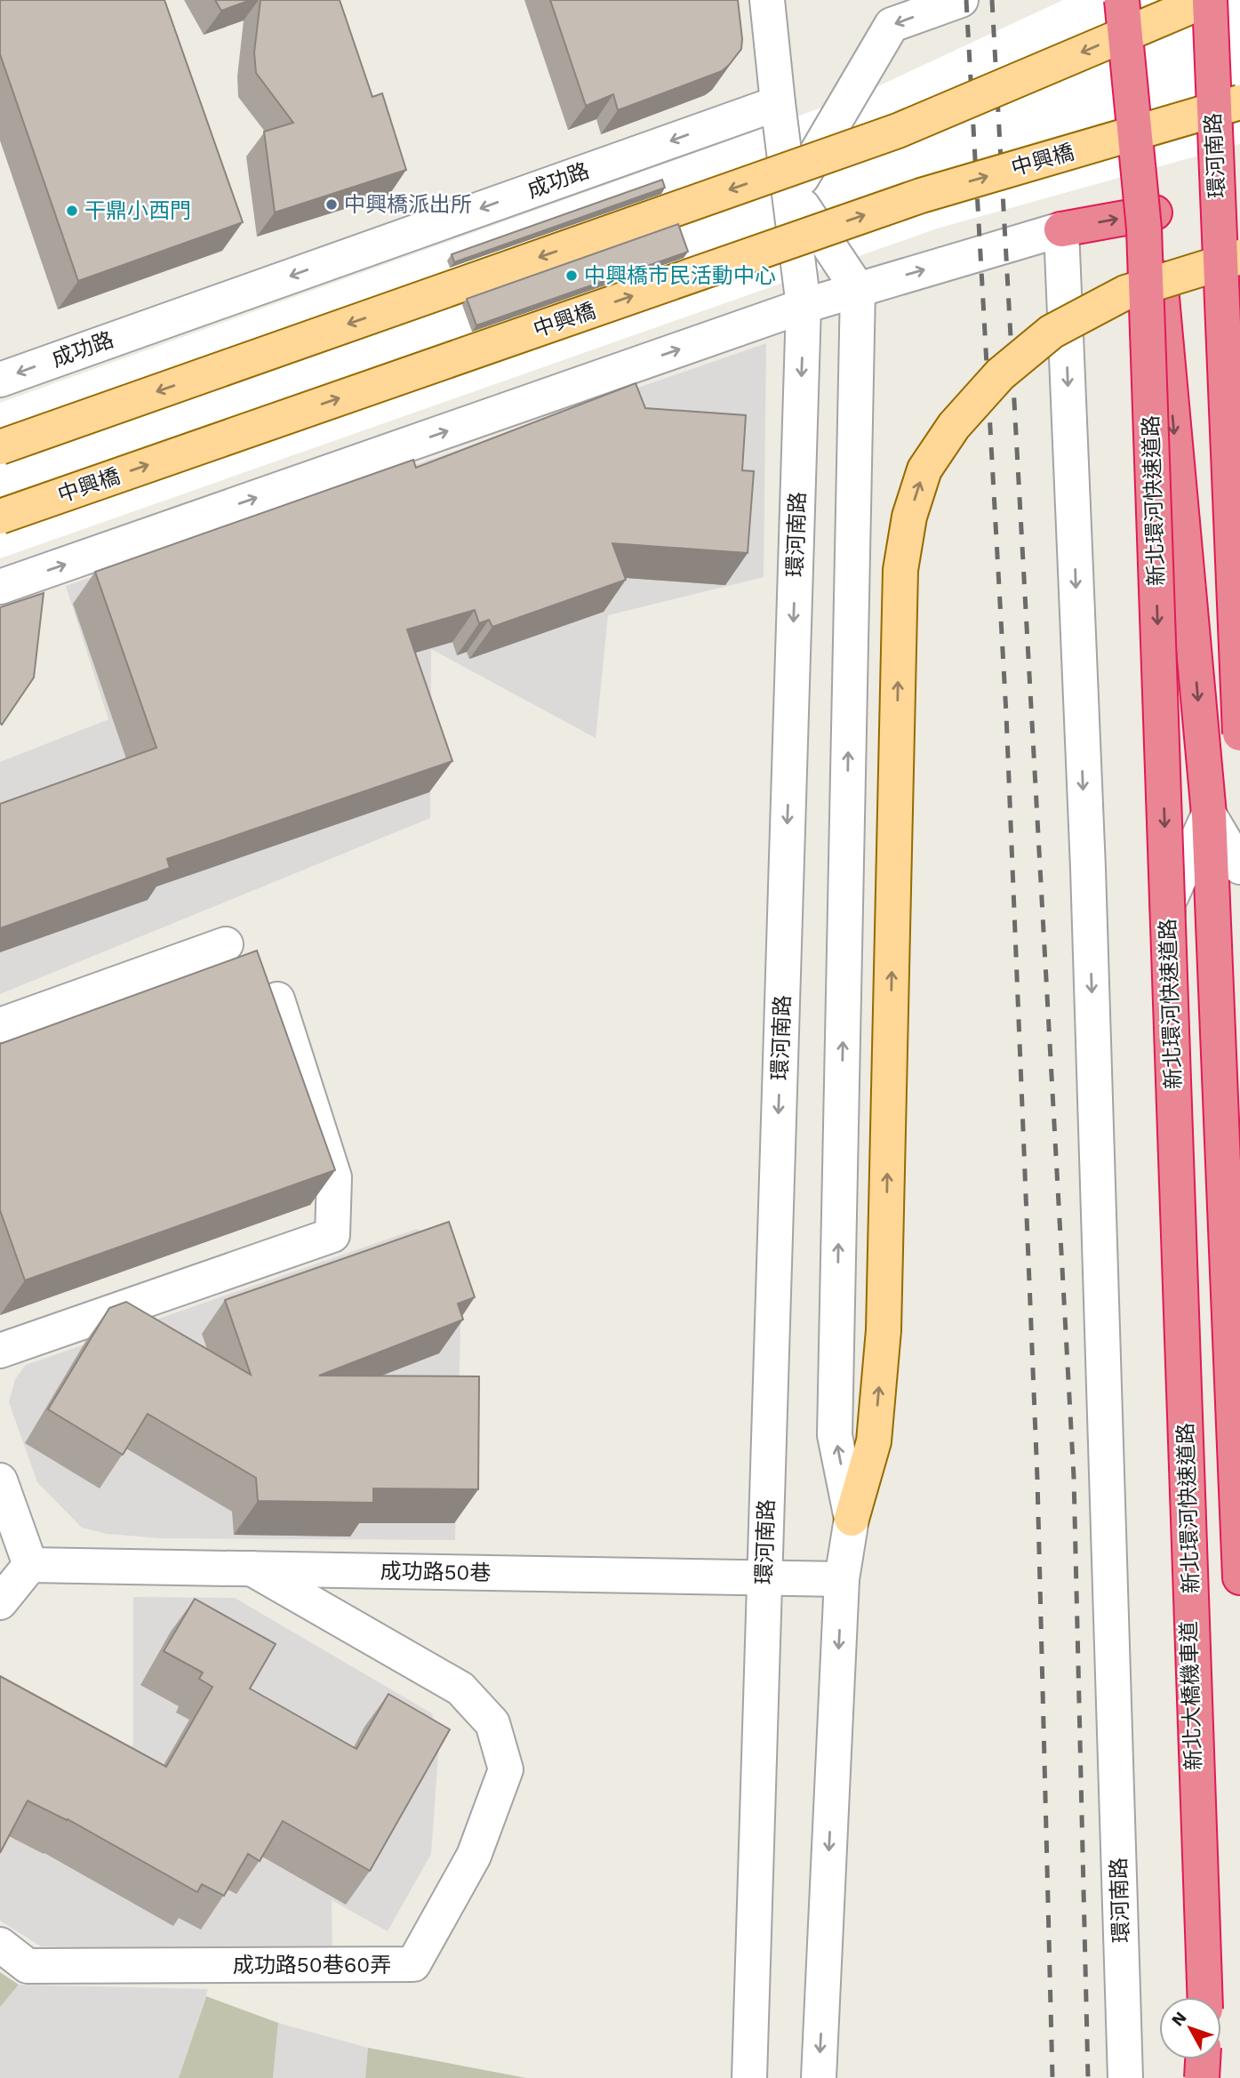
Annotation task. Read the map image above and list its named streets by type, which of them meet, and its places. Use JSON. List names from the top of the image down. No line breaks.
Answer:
{"streets":{"highway":["新北環河快速道路"],"main road":["中興橋"],"street":["環河南路","成功路","成功路50巷","新北大橋機車道","成功路50巷60弄"]},"crossings":[["環河南路","成功路"],["環河南路","成功路50巷"],["成功路50巷","成功路50巷60弄"]],"places":["中興橋派出所","干鼎小西門","中興橋市民活動中心"],"north":"top left"}
